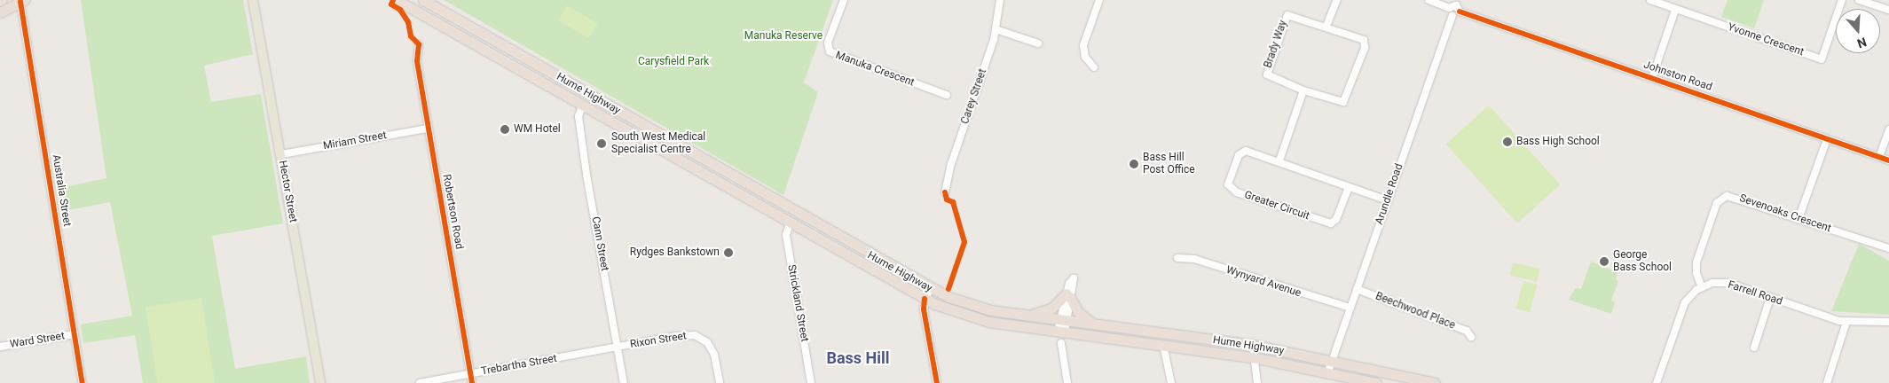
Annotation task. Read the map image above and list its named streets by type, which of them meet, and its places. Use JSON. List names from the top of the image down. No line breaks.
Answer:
{"streets":{"highway":["Hume Highway"],"main road":["Hector Street"],"street":["Yvonne Crescent","Brady Way","Manuka Crescent","Johnston Road","Carey Street","Miriam Street","Australia Street","Arundle Road","Greater Circuit","Robertson Road","Sevenoaks Crescent","Cann Street","Wynyard Avenue","Farrell Road","Strickland Street","Beechwood Place","Ward Street","Rixon Street","Trebartha Street"]},"crossings":[["Hume Highway","Arundle Road"],["Hume Highway","Cann Street"],["Hume Highway","Strickland Street"],["Miriam Street","Hector Street"],["Miriam Street","Robertson Road"],["Australia Street","Ward Street"],["Arundle Road","Greater Circuit"],["Arundle Road","Wynyard Avenue"],["Arundle Road","Beechwood Place"],["Robertson Road","Trebartha Street"],["Sevenoaks Crescent","Farrell Road"],["Cann Street","Rixon Street"],["Cann Street","Trebartha Street"],["Rixon Street","Trebartha Street"]],"districts":["Bass Hill"],"parks":["Manuka Reserve","Carysfield Park"],"places":["WM Hotel","Bass High School","South West Medical Specialist Centre","Bass Hill Post Office","Rydges Bankstown","George Bass School"],"north":"bottom"}
